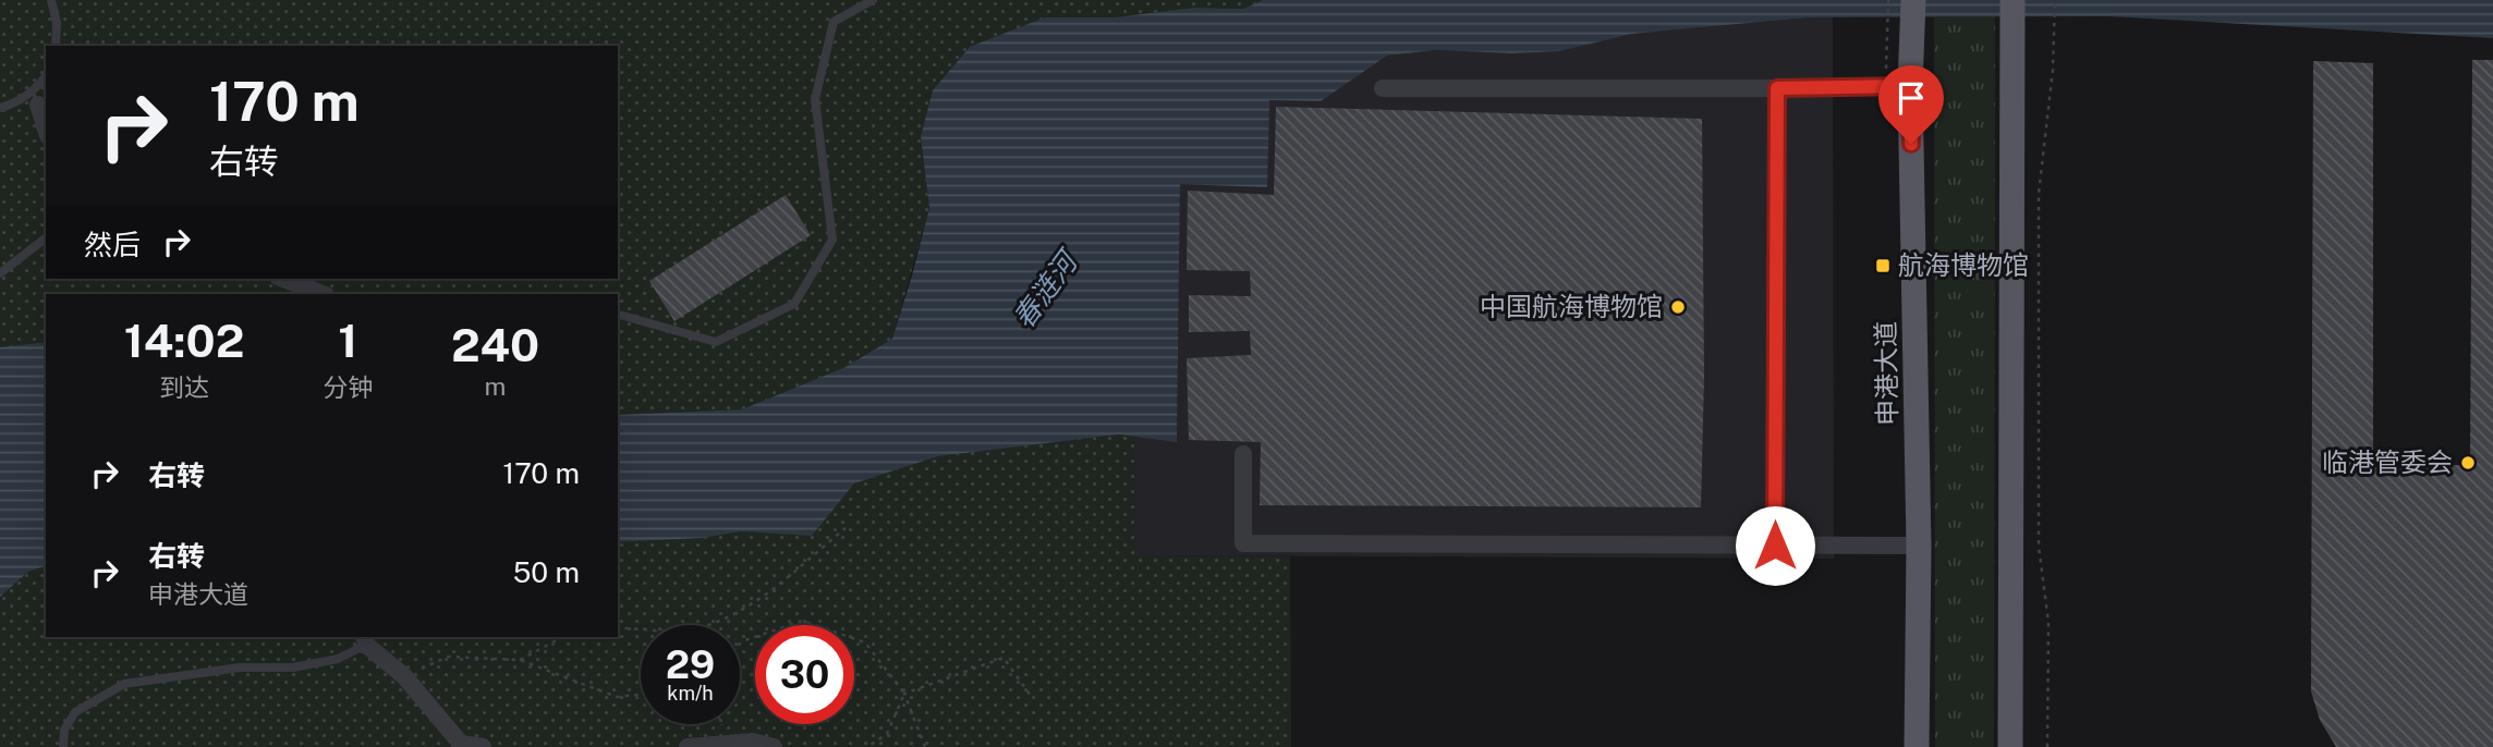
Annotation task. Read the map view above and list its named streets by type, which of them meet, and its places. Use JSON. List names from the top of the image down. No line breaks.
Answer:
{"streets":{"main road":["申港大道"]},"water":["春涟河"],"places":{"transit":["航海博物馆"],"other":["中国航海博物馆","临港管委会"]},"page":{"turn":["170 m","右转"],"then":"然后","eta":["14:02","到达","1","分钟","240","m"],"list":[{"name":"右转","value":"170 m"},{"name":"右转","note":"申港大道","value":"50 m"}],"speed":"29 km/h","limit":"30"}}
